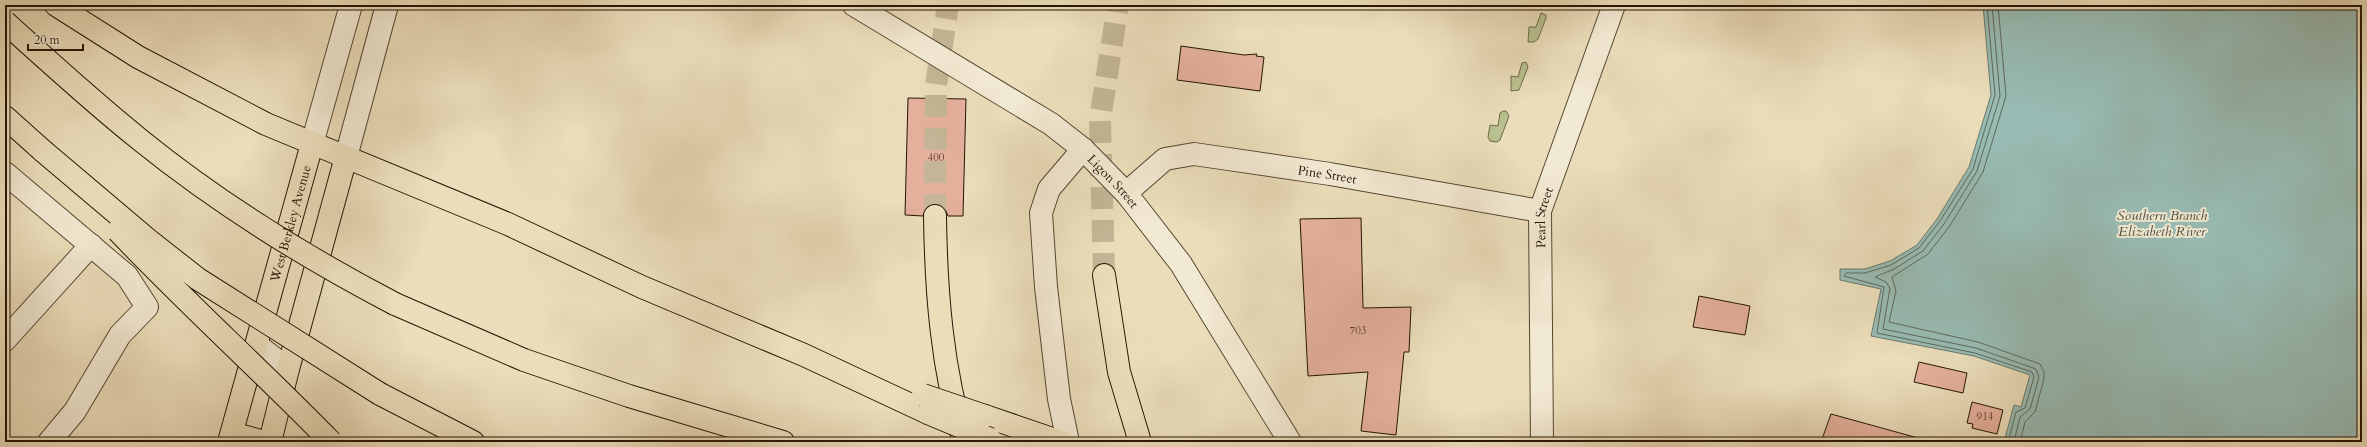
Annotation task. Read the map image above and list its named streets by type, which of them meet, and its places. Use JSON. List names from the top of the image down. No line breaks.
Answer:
{"streets":{"main road":["West Berkley Avenue"],"street":["Pine Street","Ligon Street","Pearl Street"]},"crossings":[["Pine Street","Ligon Street"],["Pine Street","Pearl Street"]],"water":["Southern Branch Elizabeth River"],"house_numbers":["400","703","914"],"scale_bar":"20 m"}
